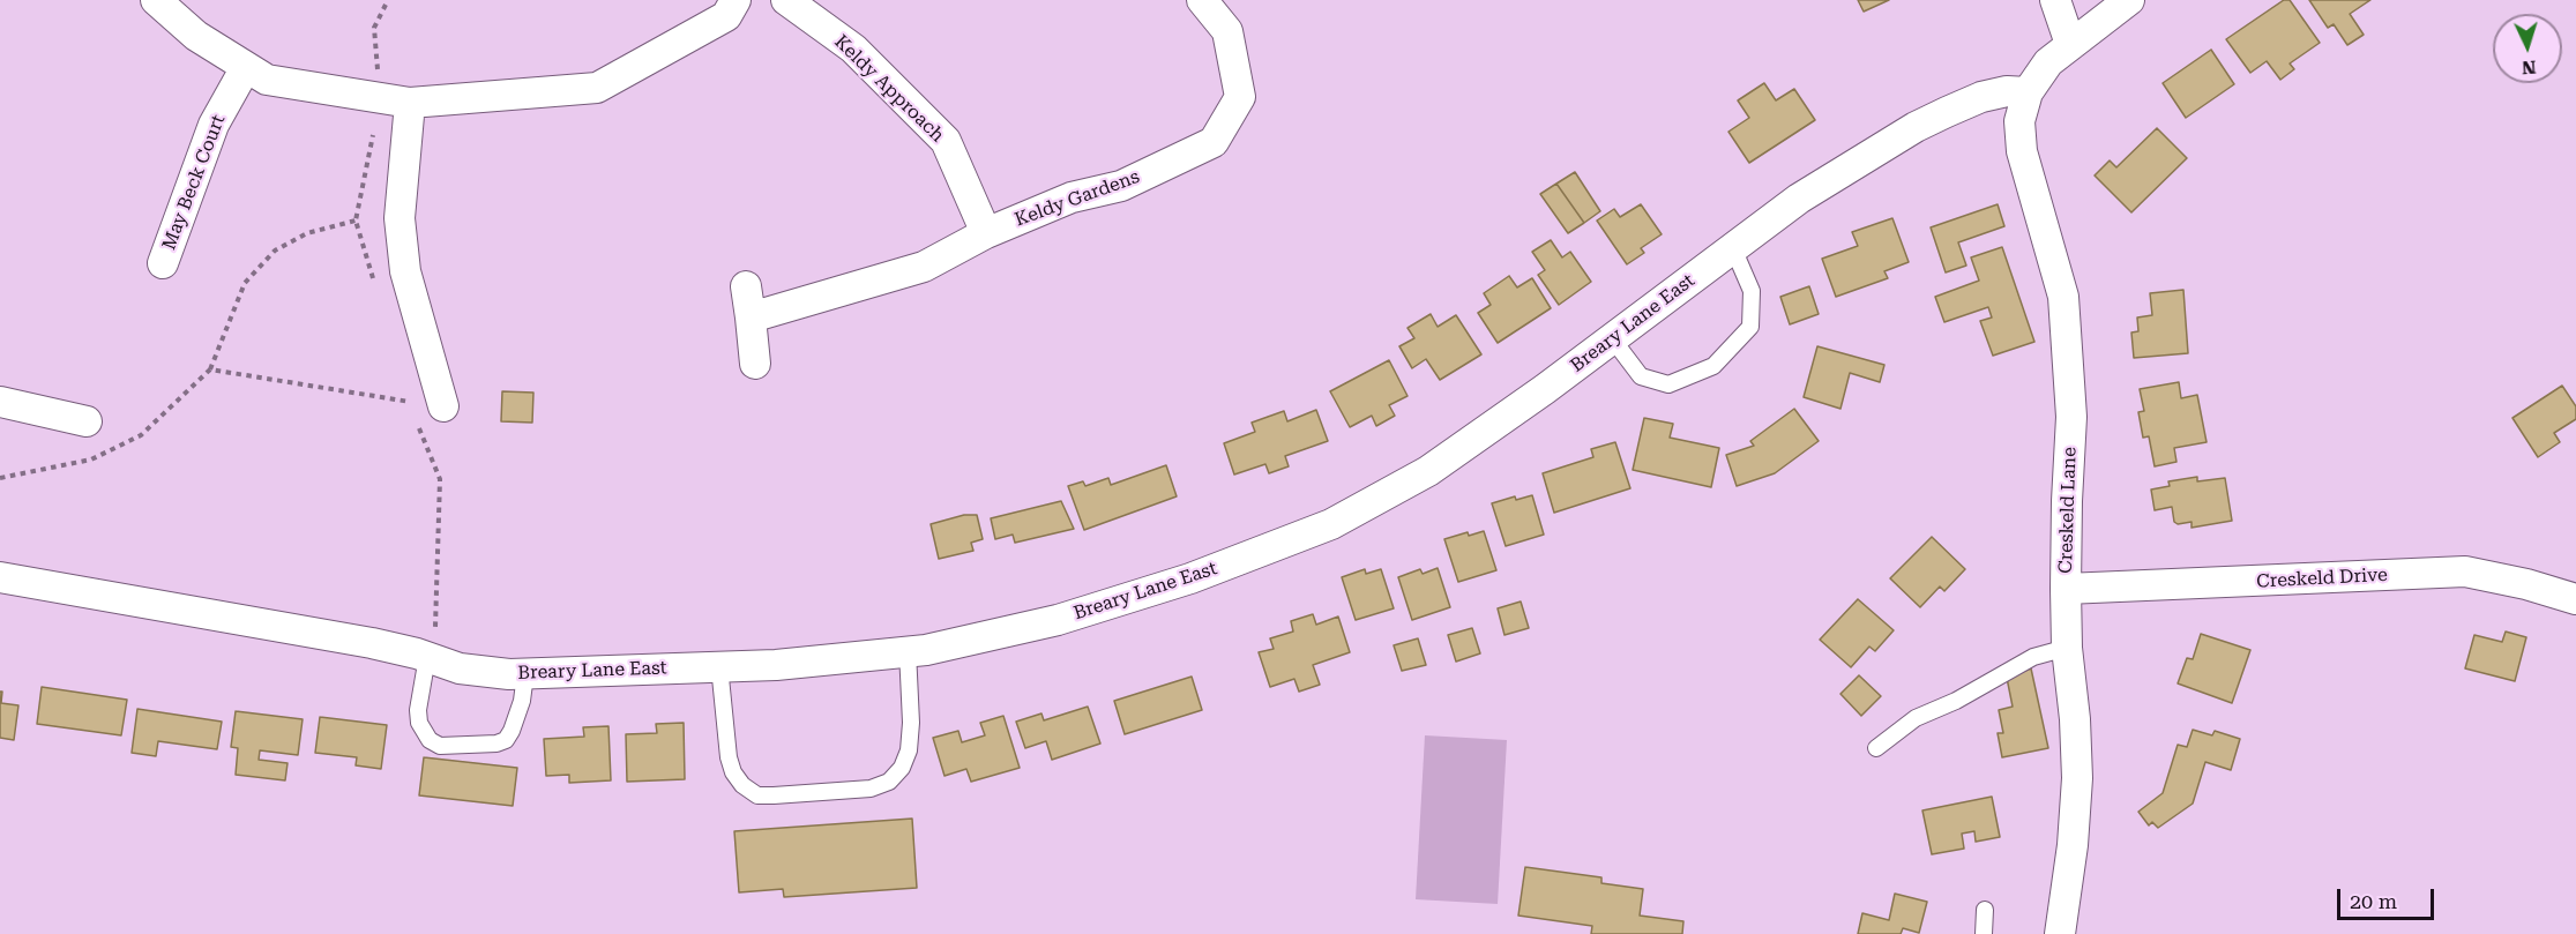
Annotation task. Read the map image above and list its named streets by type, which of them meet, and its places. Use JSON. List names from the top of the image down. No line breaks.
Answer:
{"streets":{"street":["Keldy Approach","May Beck Court","Keldy Gardens","Breary Lane East","Creskeld Lane","Creskeld Drive"]},"crossings":[["Keldy Approach","Keldy Gardens"],["Breary Lane East","Creskeld Lane"],["Creskeld Lane","Creskeld Drive"]],"scale_bar":"20 m","north":"bottom"}
